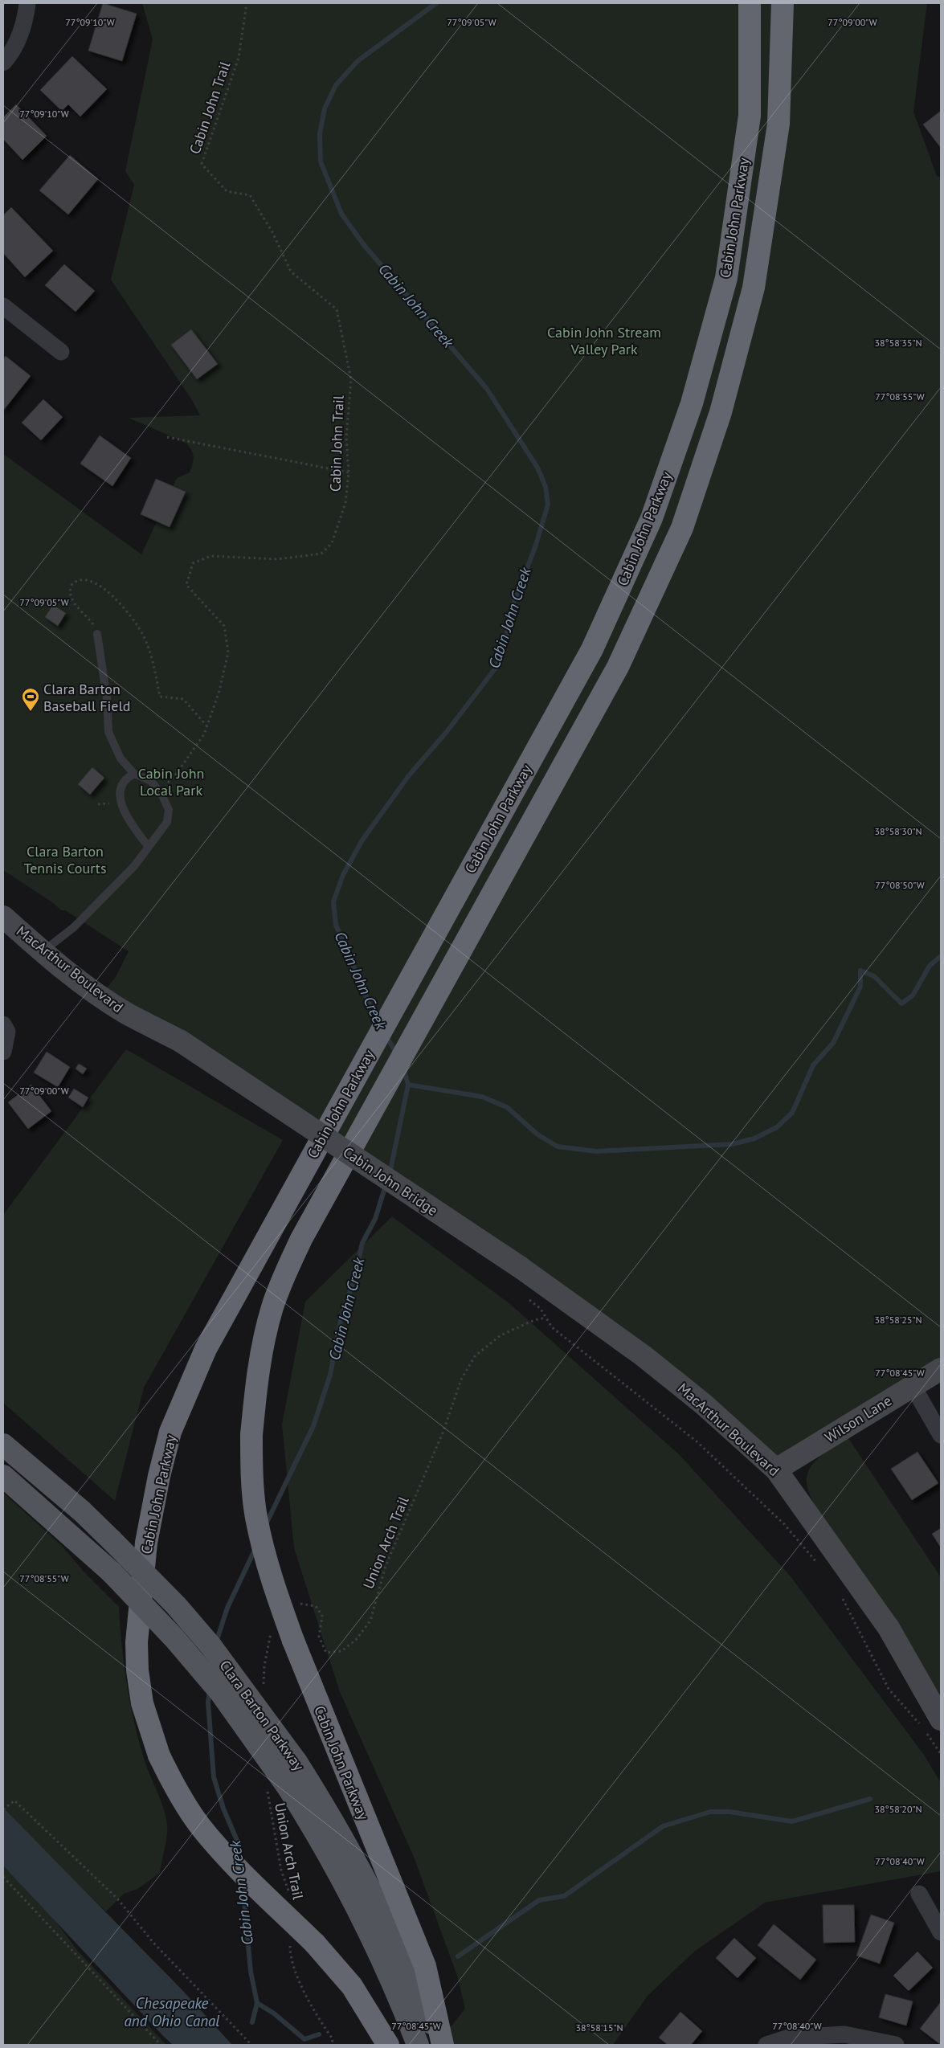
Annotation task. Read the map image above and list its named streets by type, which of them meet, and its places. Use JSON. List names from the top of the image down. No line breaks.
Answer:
{"streets":{"highway":["Cabin John Parkway"],"main road":["MacArthur Boulevard","Cabin John Bridge","Wilson Lane","Clara Barton Parkway"],"path":["Cabin John Trail","Union Arch Trail"]},"crossings":[["Cabin John Parkway","Clara Barton Parkway"],["MacArthur Boulevard","Cabin John Bridge"],["MacArthur Boulevard","Wilson Lane"]],"water":["Cabin John Creek","Chesapeake and Ohio Canal"],"parks":["Cabin John Stream Valley Park","Cabin John Local Park","Clara Barton Tennis Courts"],"places":{"sports":["Clara Barton Baseball Field"]},"coordinates":["77°09'05\"W","77°09'10\"W","77°09'00\"W","38°58'35\"N","77°08'55\"W","38°58'30\"N","77°08'50\"W","38°58'25\"N","77°08'45\"W","38°58'20\"N","77°08'40\"W","38°58'15\"N"]}
